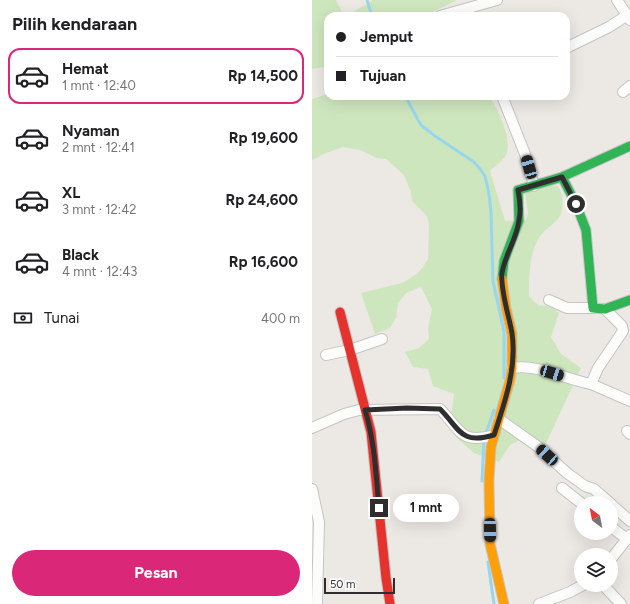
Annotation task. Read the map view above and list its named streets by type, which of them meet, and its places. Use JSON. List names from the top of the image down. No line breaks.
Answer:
{"scale_bar":"50 m","north":"top left","page":{"heading":"Pilih kendaraan","banner":["Jemput","Tujuan"],"list":[{"name":"Hemat","note":"1 mnt · 12:40","value":"Rp 14,500"},{"name":"Nyaman","note":"2 mnt · 12:41","value":"Rp 19,600"},{"name":"XL","note":"3 mnt · 12:42","value":"Rp 24,600"},{"name":"Black","note":"4 mnt · 12:43","value":"Rp 16,600"}],"pay":["Tunai","400 m"],"bubble":"1 mnt","buttons":"Pesan","scale":"50 m"}}
